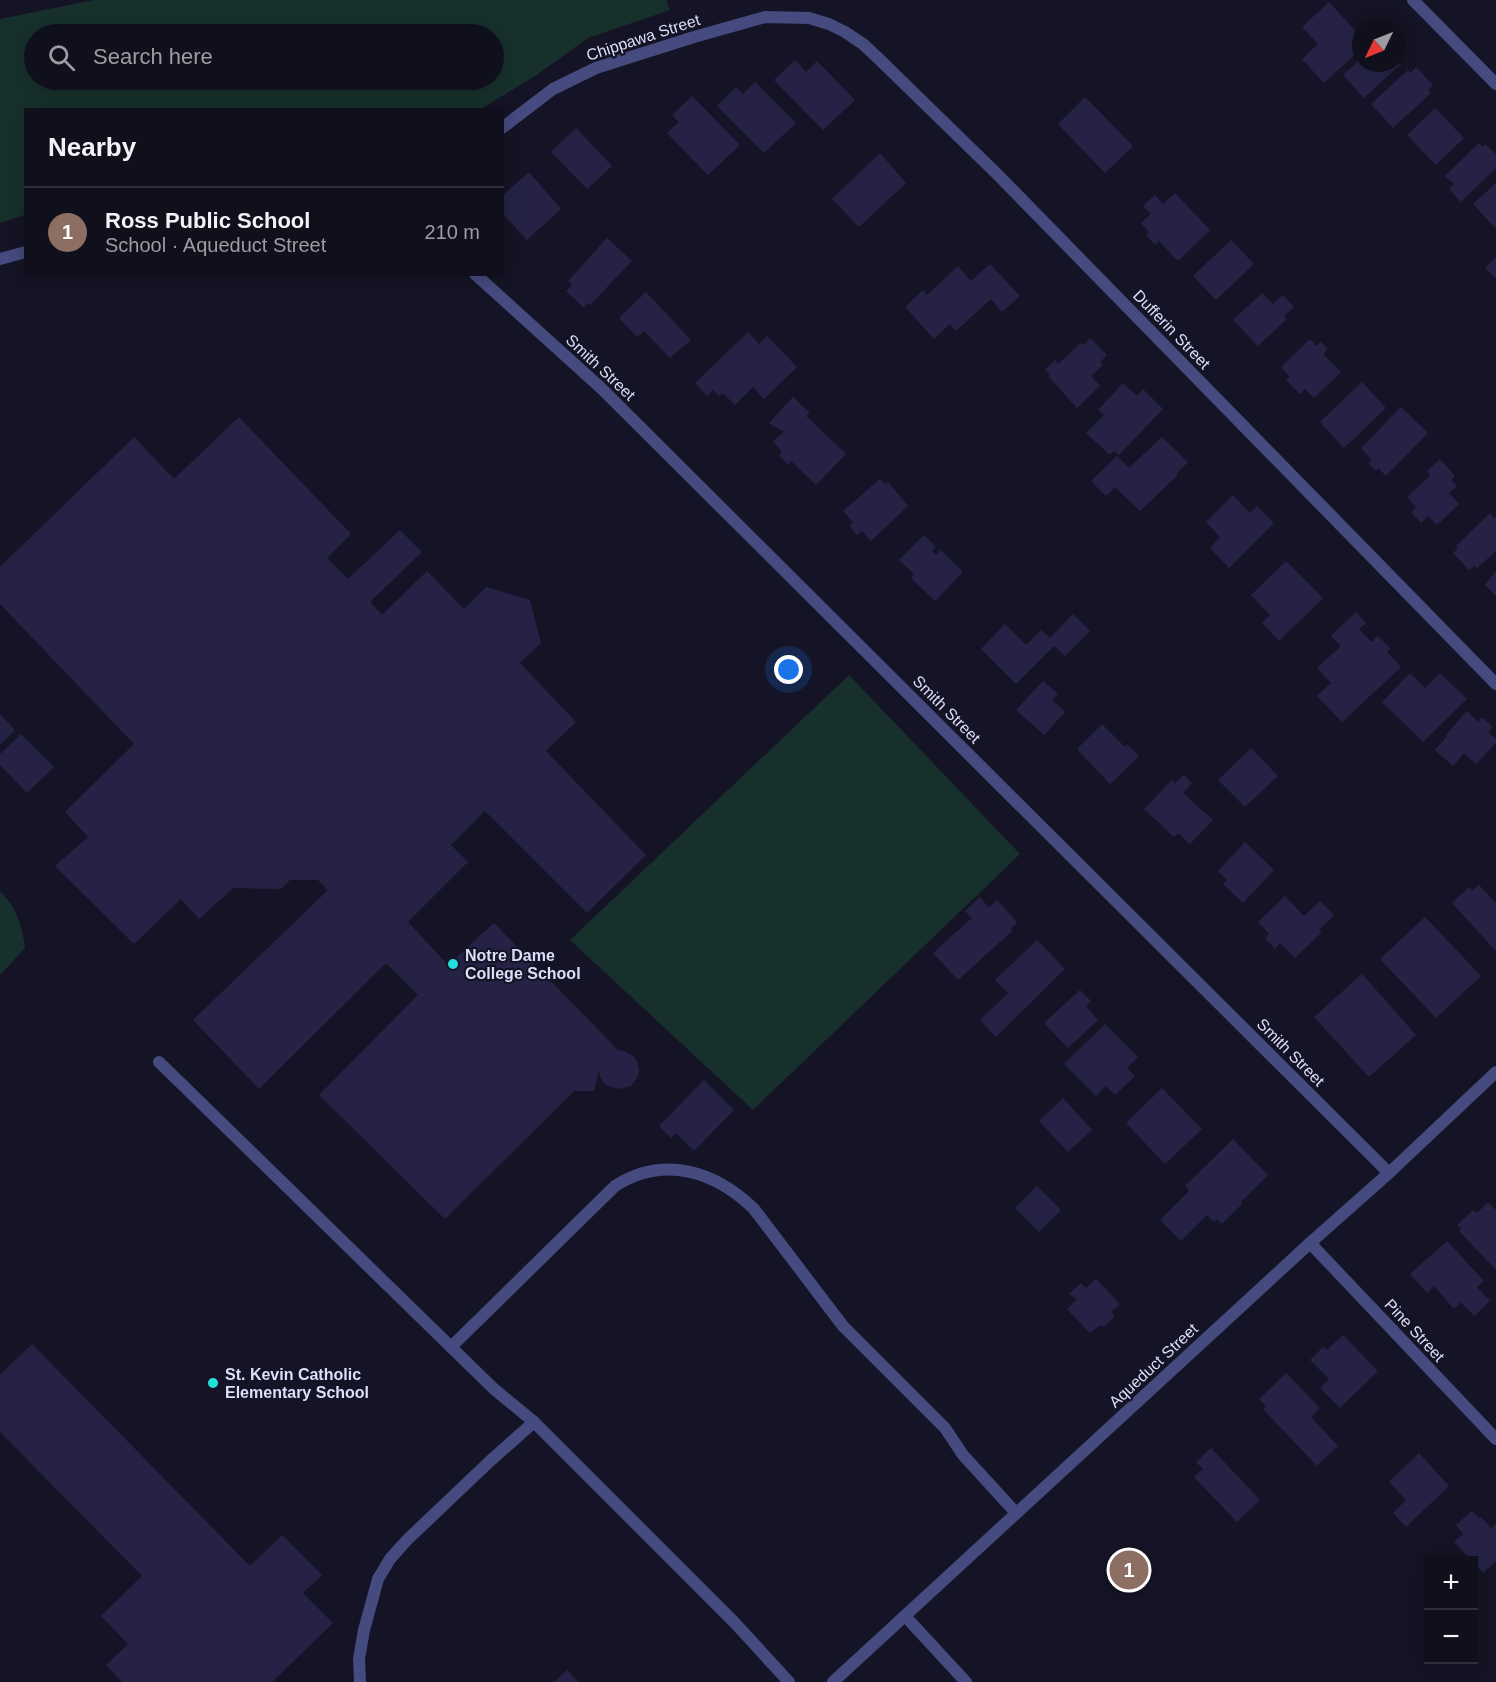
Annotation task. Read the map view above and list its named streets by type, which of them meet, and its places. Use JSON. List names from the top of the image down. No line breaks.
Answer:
{"streets":{"street":["Chippawa Street","Dufferin Street","Smith Street","Pine Street","Aqueduct Street"]},"crossings":[["Chippawa Street","Dufferin Street"],["Smith Street","Aqueduct Street"],["Pine Street","Aqueduct Street"]],"places":["Notre Dame College School","St. Kevin Catholic Elementary School"],"north":"bottom left","page":{"search":"Search here","heading":"Nearby","list":[{"mark":"1","name":"Ross Public School","note":"School · Aqueduct Street","value":"210 m"}],"pins":"1","map_buttons":["+","−"]}}
